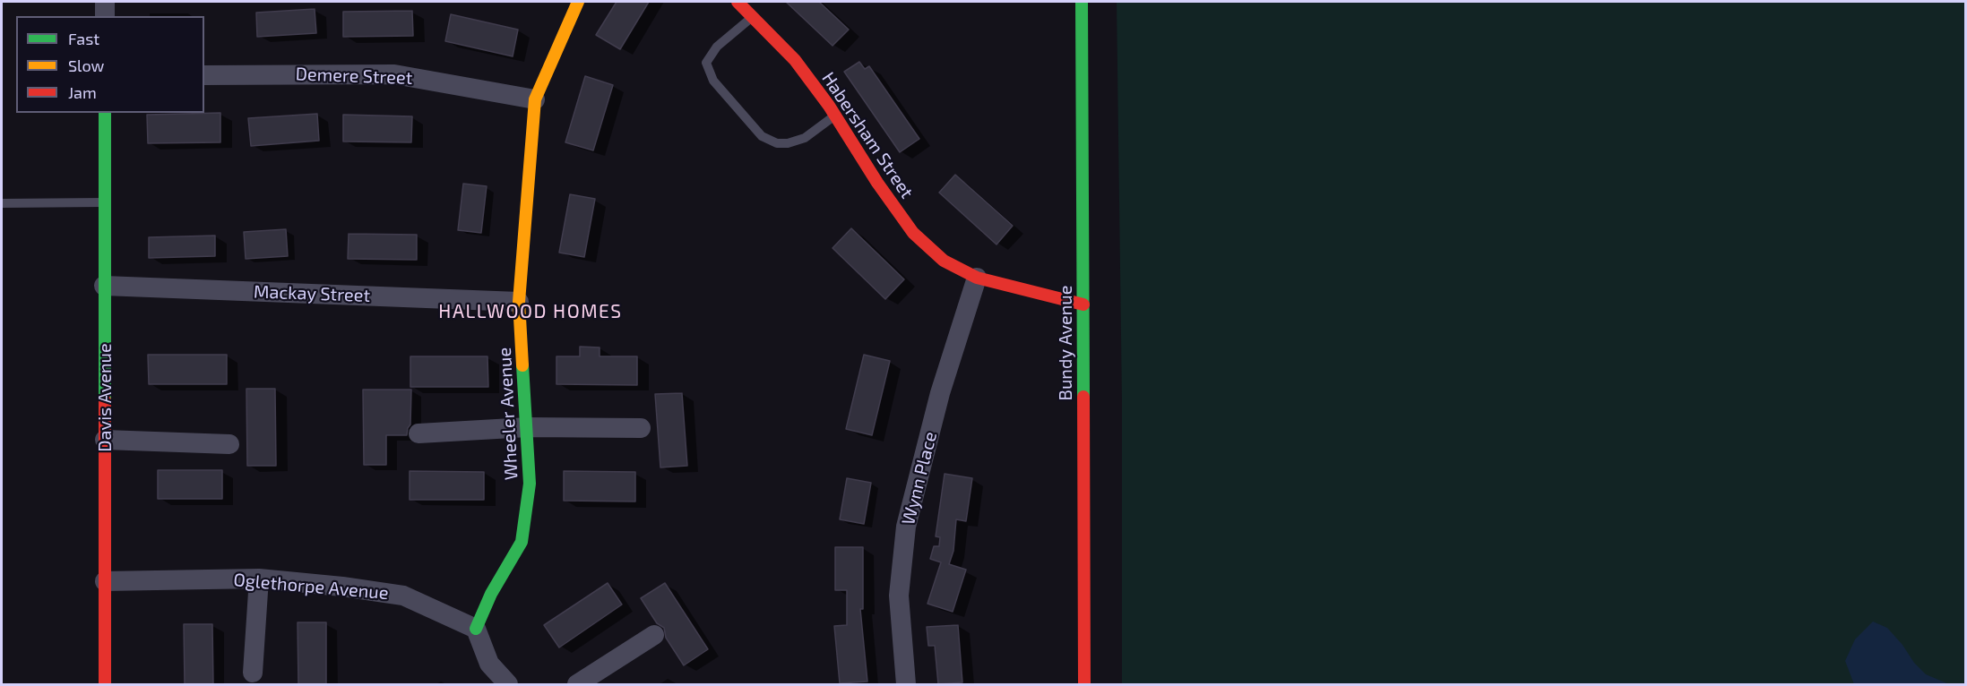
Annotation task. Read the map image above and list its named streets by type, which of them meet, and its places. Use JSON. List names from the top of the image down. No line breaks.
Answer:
{"streets":{"street":["Demere Street","Habersham Street","Mackay Street","Bundy Avenue","Davis Avenue","Wheeler Avenue","Wynn Place","Oglethorpe Avenue"]},"crossings":[["Demere Street","Wheeler Avenue"],["Habersham Street","Bundy Avenue"],["Habersham Street","Wynn Place"],["Mackay Street","Davis Avenue"],["Mackay Street","Wheeler Avenue"],["Davis Avenue","Oglethorpe Avenue"],["Wheeler Avenue","Oglethorpe Avenue"]],"districts":["HALLWOOD HOMES"],"legend":["Fast","Slow","Jam"]}
